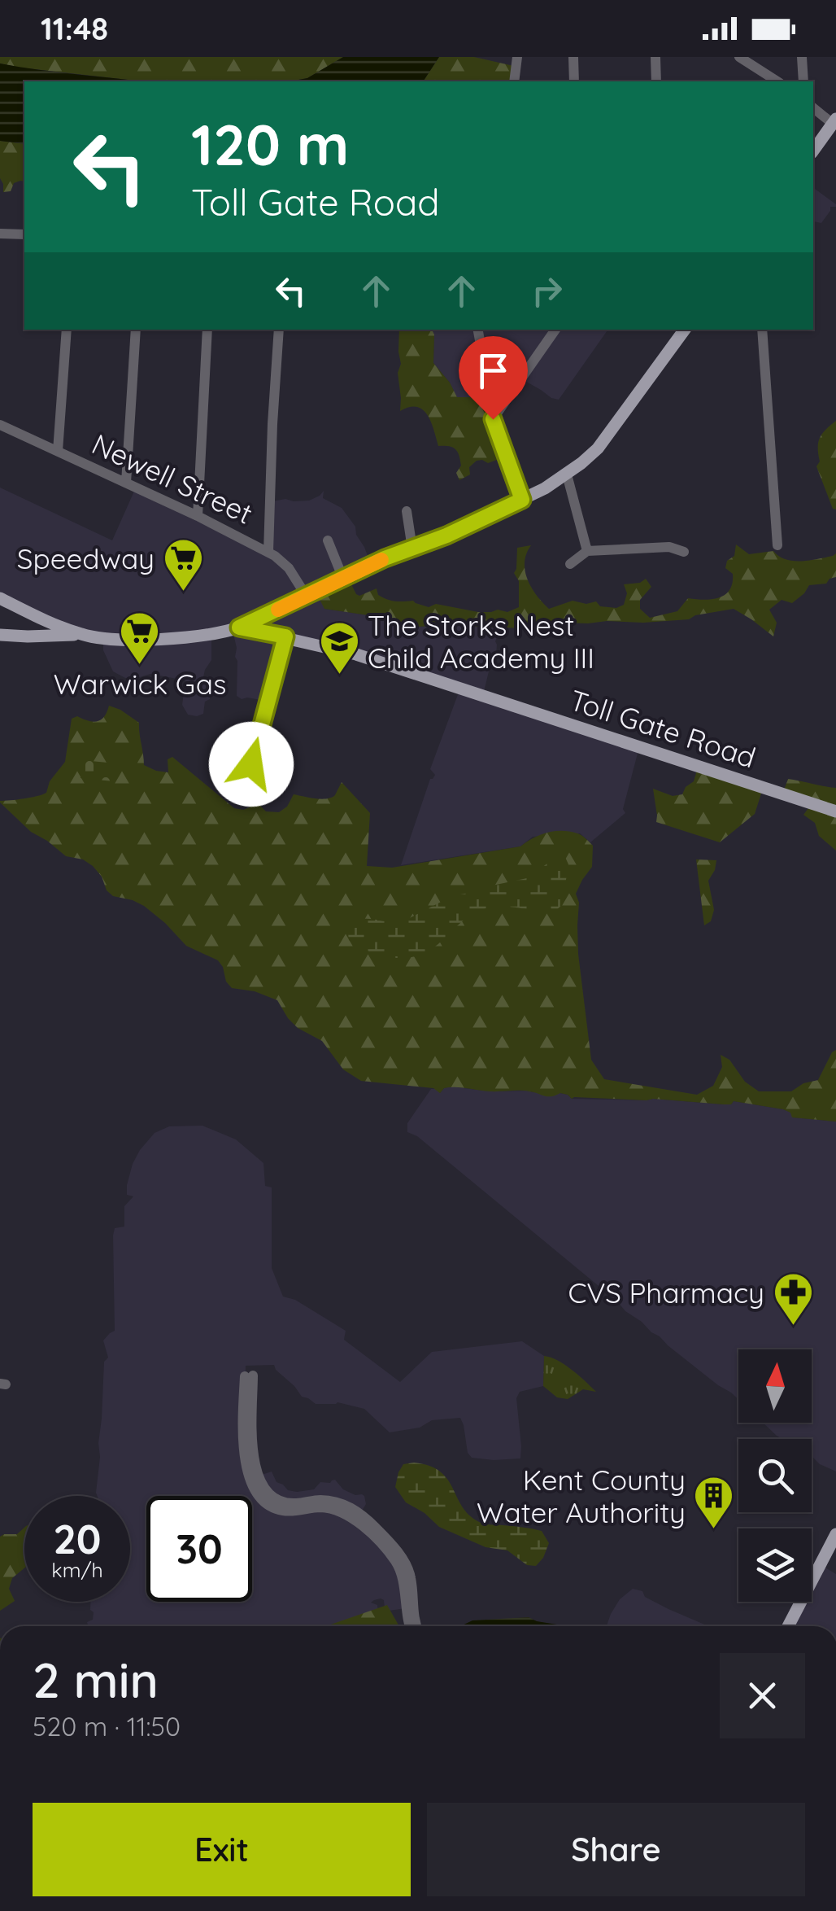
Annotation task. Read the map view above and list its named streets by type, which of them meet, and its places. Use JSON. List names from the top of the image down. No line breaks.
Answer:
{"streets":{"main road":["Toll Gate Road"],"street":["Newell Street"]},"places":{"supermarket":["Speedway","Warwick Gas"],"school or university":["The Storks Nest Child Academy III"],"pharmacy":["CVS Pharmacy"],"building":["Kent County Water Authority"]},"north":"top","page":{"status":"11:48","turn":["120 m","Toll Gate Road"],"speed":"20 km/h","limit":"30","heading":["2 min","520 m · 11:50"],"buttons":["Exit","Share"]}}
